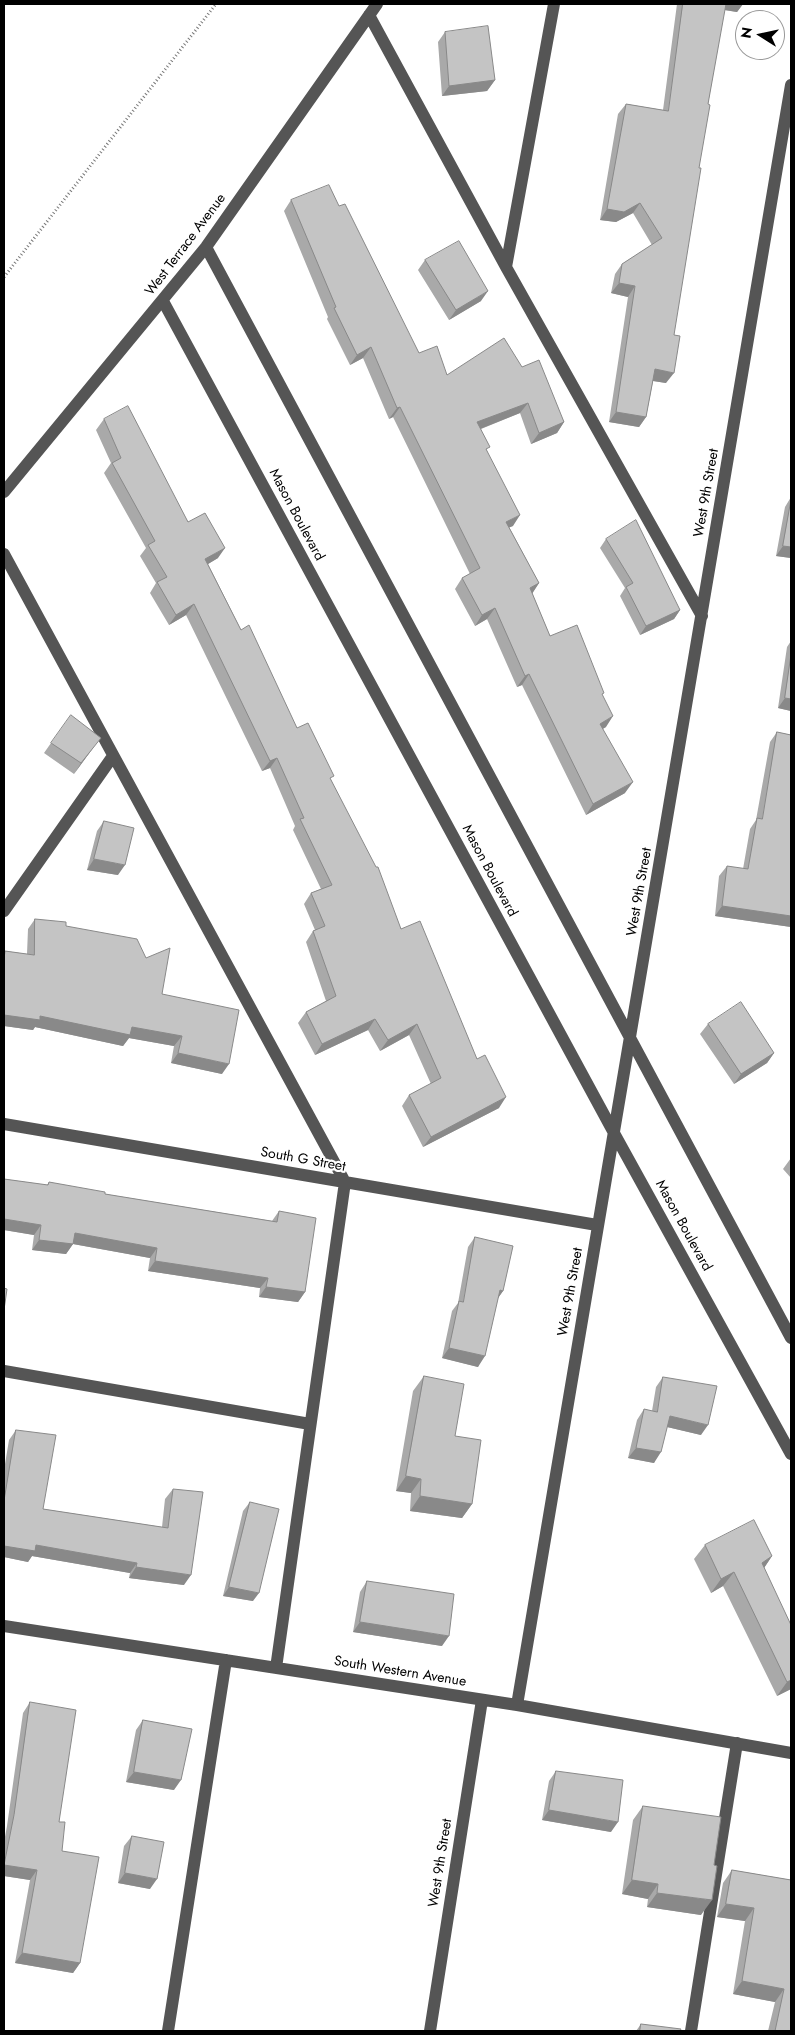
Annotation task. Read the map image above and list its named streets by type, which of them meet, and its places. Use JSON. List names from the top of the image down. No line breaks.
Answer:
{"streets":{"street":["West Terrace Avenue","West 9th Street","Mason Boulevard","South G Street","South Western Avenue"]},"crossings":[["West Terrace Avenue","Mason Boulevard"],["West 9th Street","Mason Boulevard"],["West 9th Street","South G Street"],["West 9th Street","South Western Avenue"]],"north":"left"}
